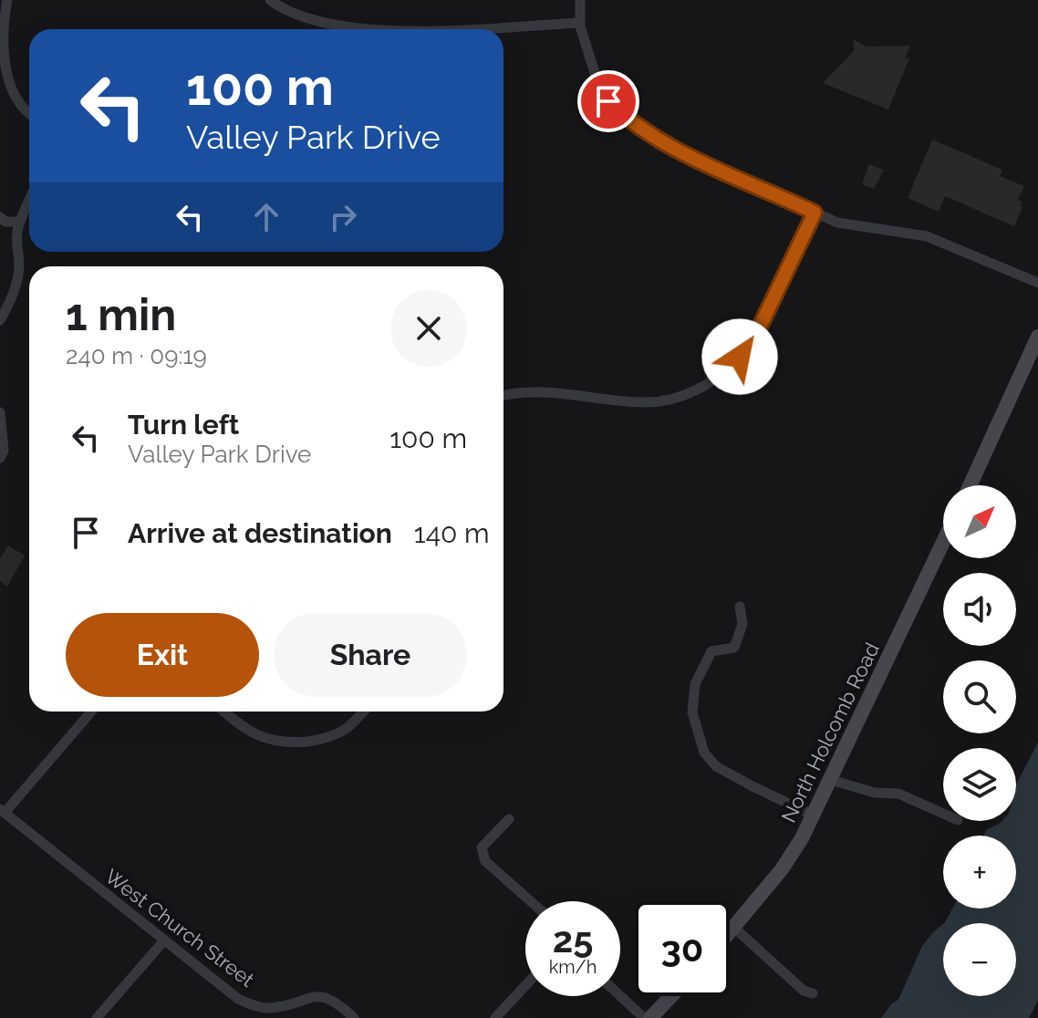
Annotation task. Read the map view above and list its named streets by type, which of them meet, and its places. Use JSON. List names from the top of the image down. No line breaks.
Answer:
{"streets":{"street":["North Holcomb Road","West Church Street"]},"north":"top right","page":{"turn":["100 m","Valley Park Drive"],"heading":["1 min","240 m · 09:19"],"list":[{"name":"Turn left","note":"Valley Park Drive","value":"100 m"},{"name":"Arrive at destination","value":"140 m"}],"map_buttons":["+","−"],"buttons":["Exit","Share"],"speed":"25 km/h","limit":"30"}}
